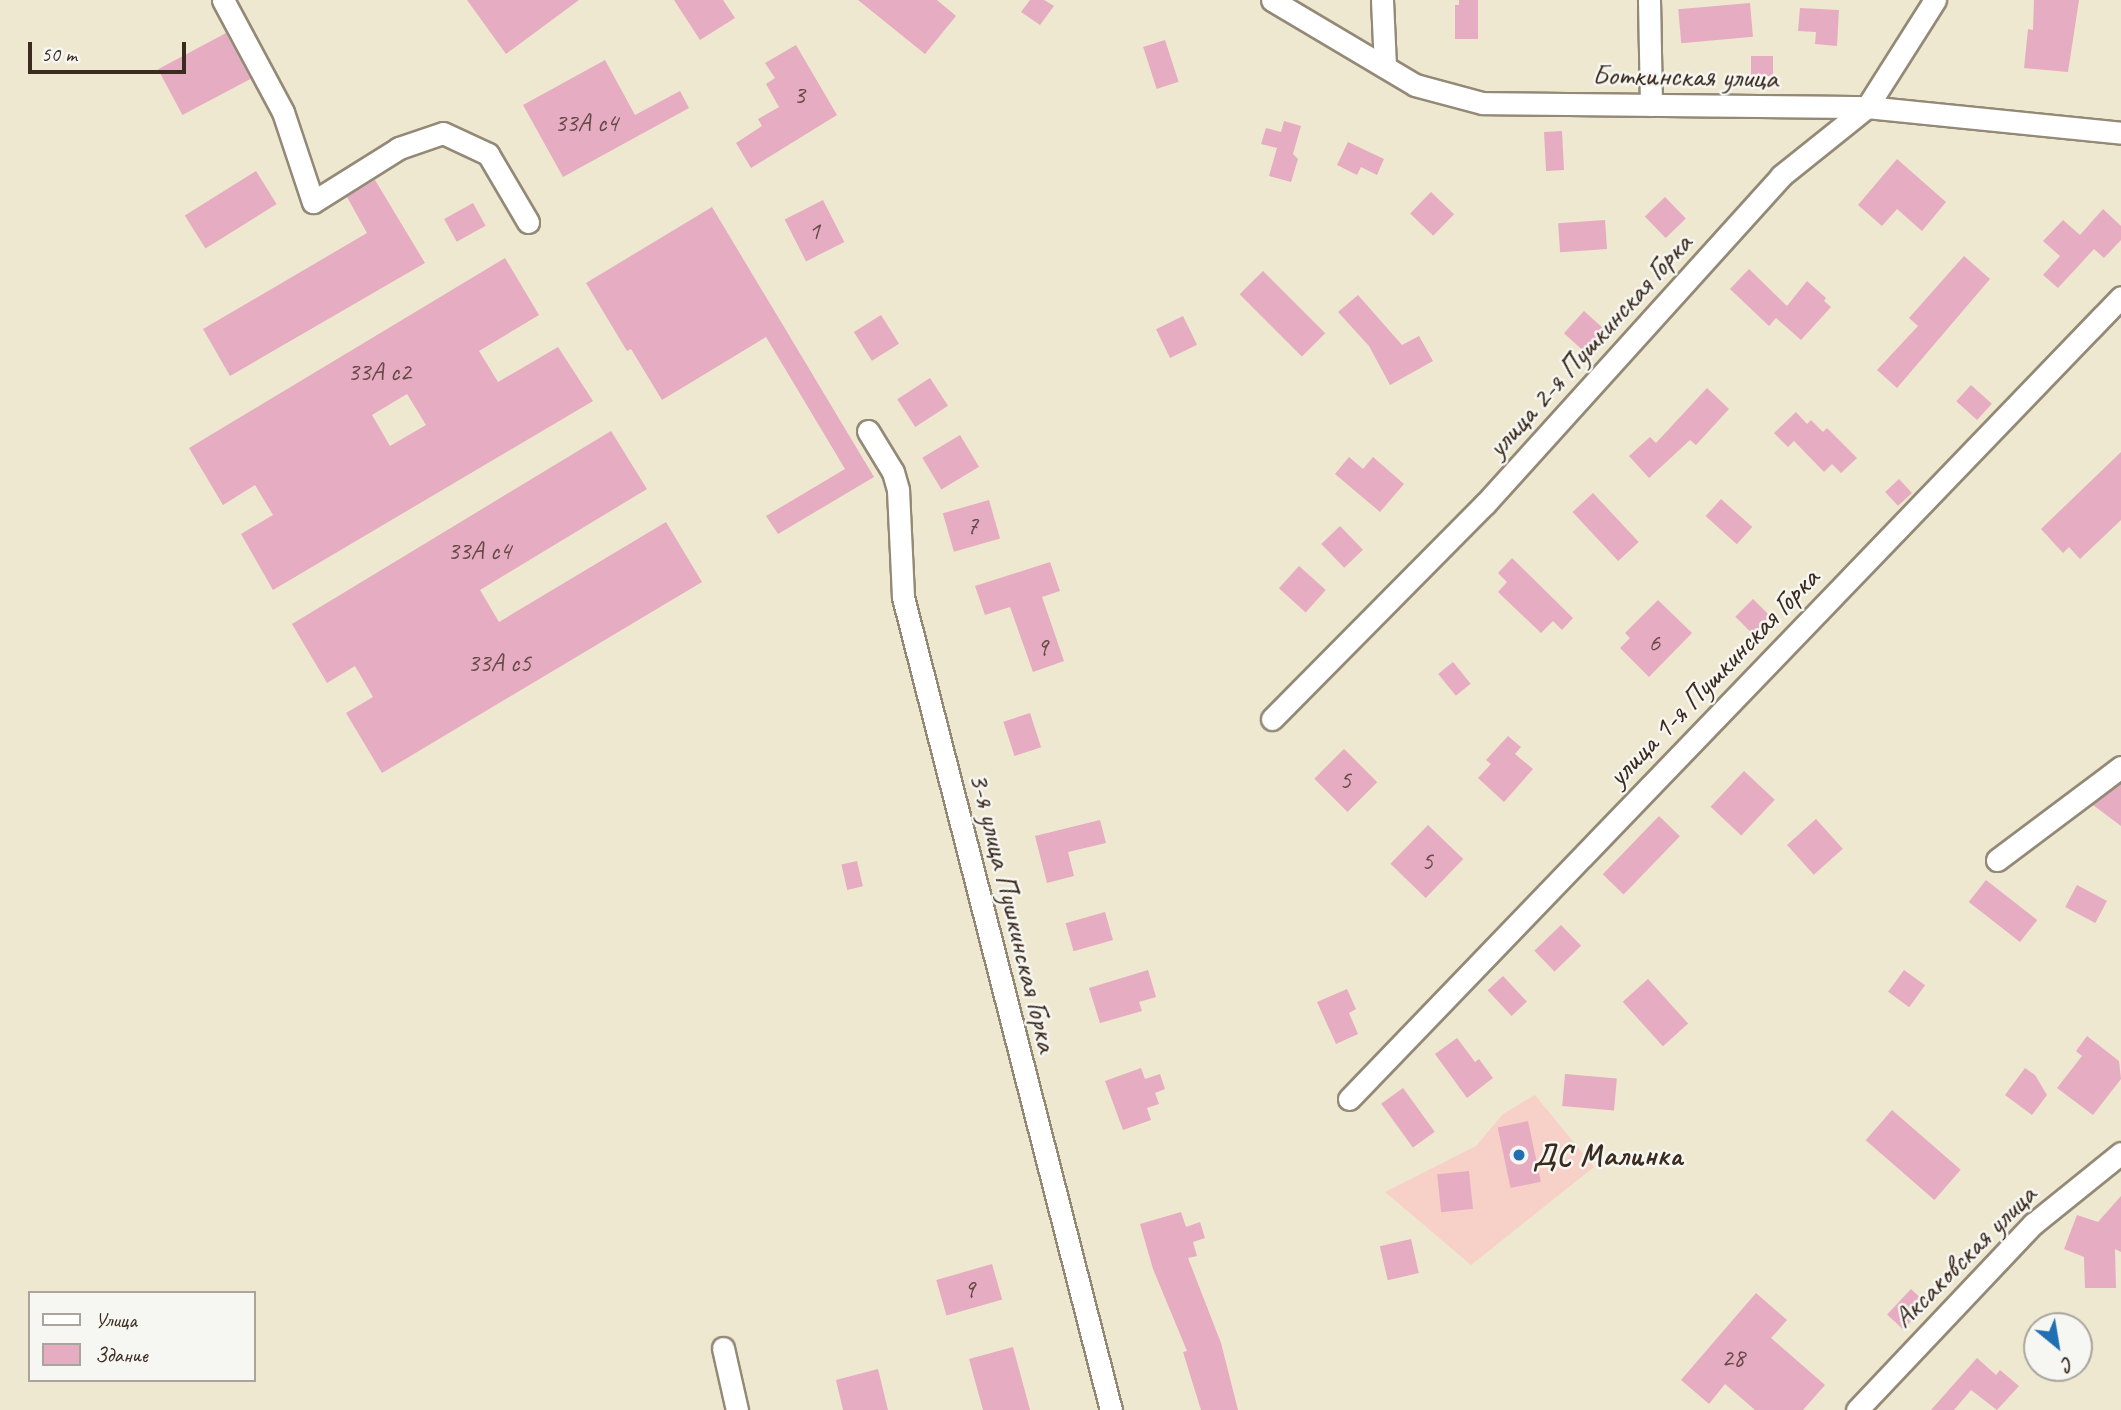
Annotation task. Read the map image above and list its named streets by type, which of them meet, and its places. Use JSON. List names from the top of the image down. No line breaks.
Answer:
{"streets":{"street":["Боткинская улица","улица 2-я Пушкинская Горка","улица 1-я Пушкинская Горка","3-я улица Пушкинская Горка","Аксаковская улица"]},"crossings":[["Боткинская улица","улица 2-я Пушкинская Горка"]],"places":["ДС Малинка"],"house_numbers":["3","33А с4","1","33А с2","7","33А с4","6","9","33А с5","5","5","9","28"],"legend":["Улица","Здание"],"scale_bar":"50 m","north":"bottom right"}
